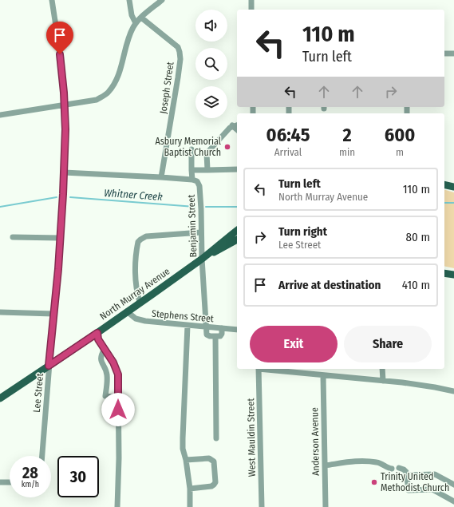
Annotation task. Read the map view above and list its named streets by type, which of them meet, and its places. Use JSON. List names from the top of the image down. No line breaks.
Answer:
{"streets":{"main road":["North Murray Avenue"],"street":["Joseph Street","Benjamin Street","Stephens Street","Lee Street","West Mauldin Street","Anderson Avenue"]},"crossings":[["Benjamin Street","North Murray Avenue"],["Benjamin Street","Stephens Street"],["North Murray Avenue","Stephens Street"],["North Murray Avenue","Lee Street"]],"water":["Whitner Creek"],"places":["Asbury Memorial Baptist Church","Trinity United Methodist Church"],"page":{"turn":["110 m","Turn left"],"eta":["06:45","Arrival","2","min","600","m"],"list":[{"name":"Turn left","note":"North Murray Avenue","value":"110 m"},{"name":"Turn right","note":"Lee Street","value":"80 m"},{"name":"Arrive at destination","value":"410 m"}],"buttons":["Exit","Share"],"speed":"28 km/h","limit":"30"}}
